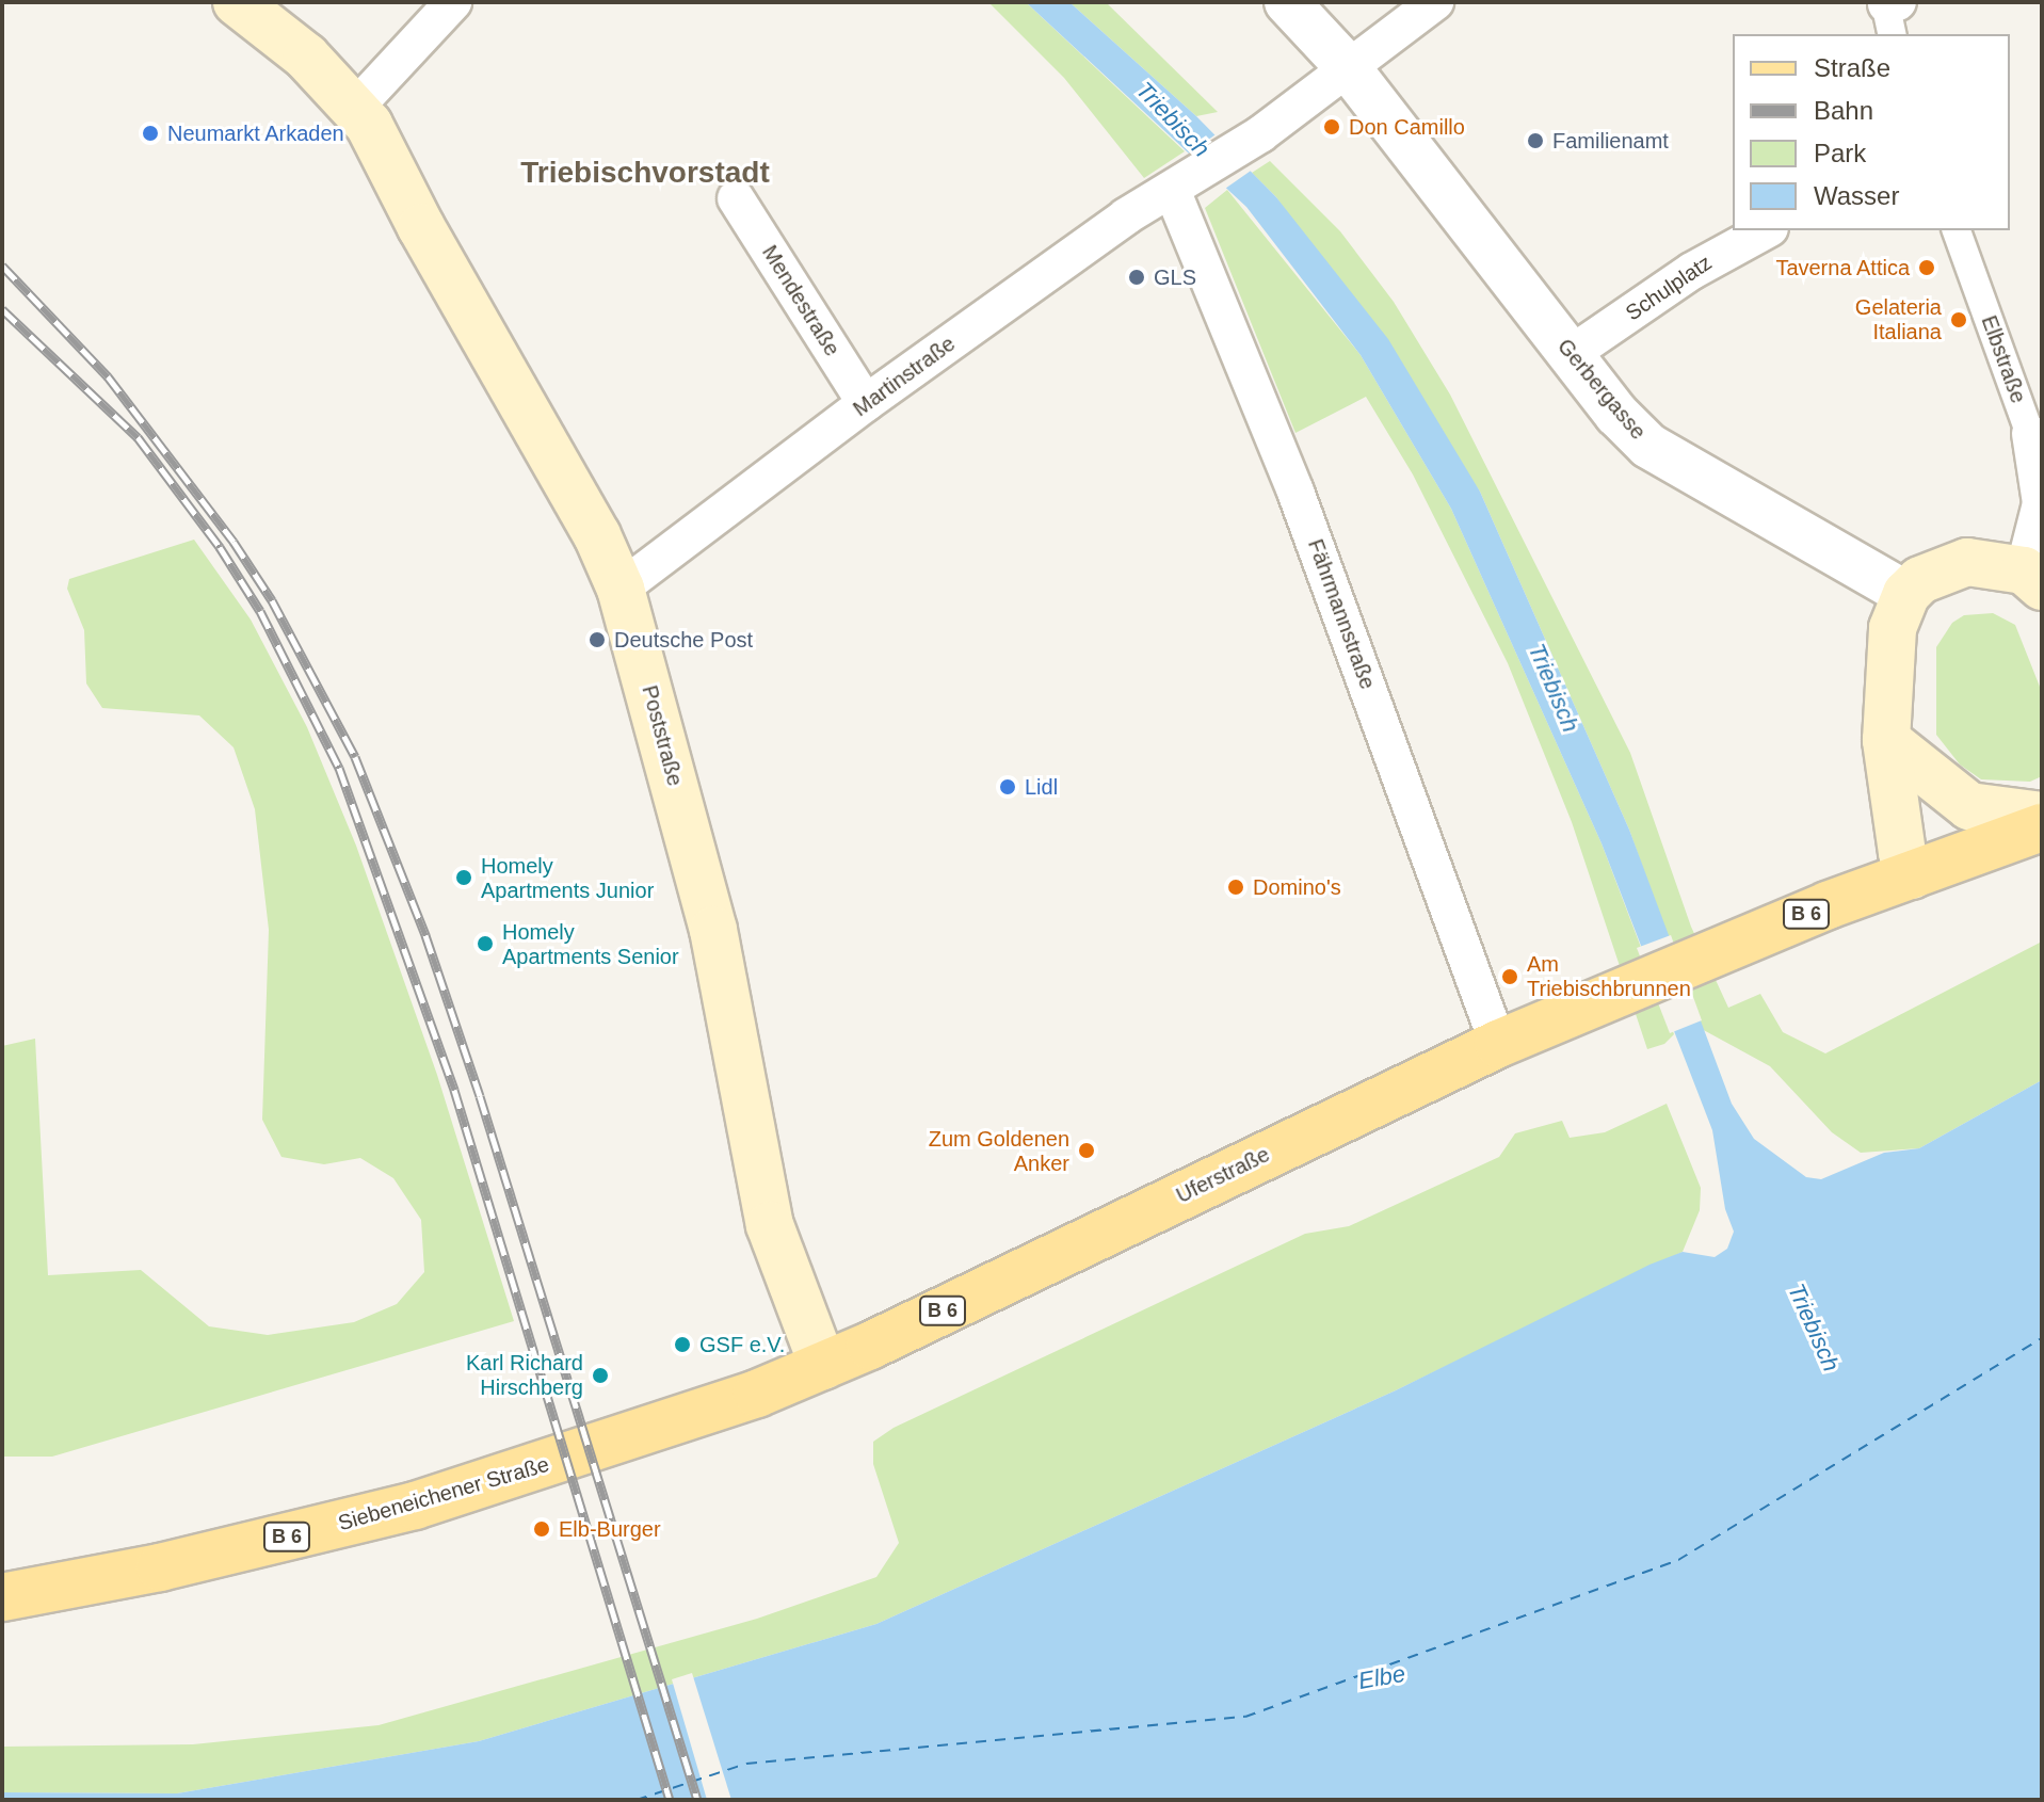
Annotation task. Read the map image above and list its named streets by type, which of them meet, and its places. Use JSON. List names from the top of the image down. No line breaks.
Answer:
{"streets":{"main road":["Poststraße","B 6","Uferstraße","Siebeneichener Straße"],"street":["Schulplatz","Mendestraße","Elbstraße","Martinstraße","Gerbergasse","Fährmannstraße"]},"crossings":[["Schulplatz","Gerbergasse"],["Mendestraße","Martinstraße"],["Martinstraße","Gerbergasse"],["Martinstraße","Fährmannstraße"],["Martinstraße","Poststraße"],["Fährmannstraße","Uferstraße"],["Poststraße","Uferstraße"],["Poststraße","Siebeneichener Straße"],["B 6","Uferstraße"],["Uferstraße","Siebeneichener Straße"]],"districts":["Triebischvorstadt"],"water":["Triebisch","Elbe"],"places":["Don Camillo","Neumarkt Arkaden","Familienamt","Taverna Attica","GLS","Gelateria Italiana","Deutsche Post","Lidl","Homely Apartments Junior","Domino's","Homely Apartments Senior","Am Triebischbrunnen","Zum Goldenen Anker","GSF e.V.","Karl Richard Hirschberg","Elb-Burger"],"legend":["Straße","Bahn","Park","Wasser"]}
